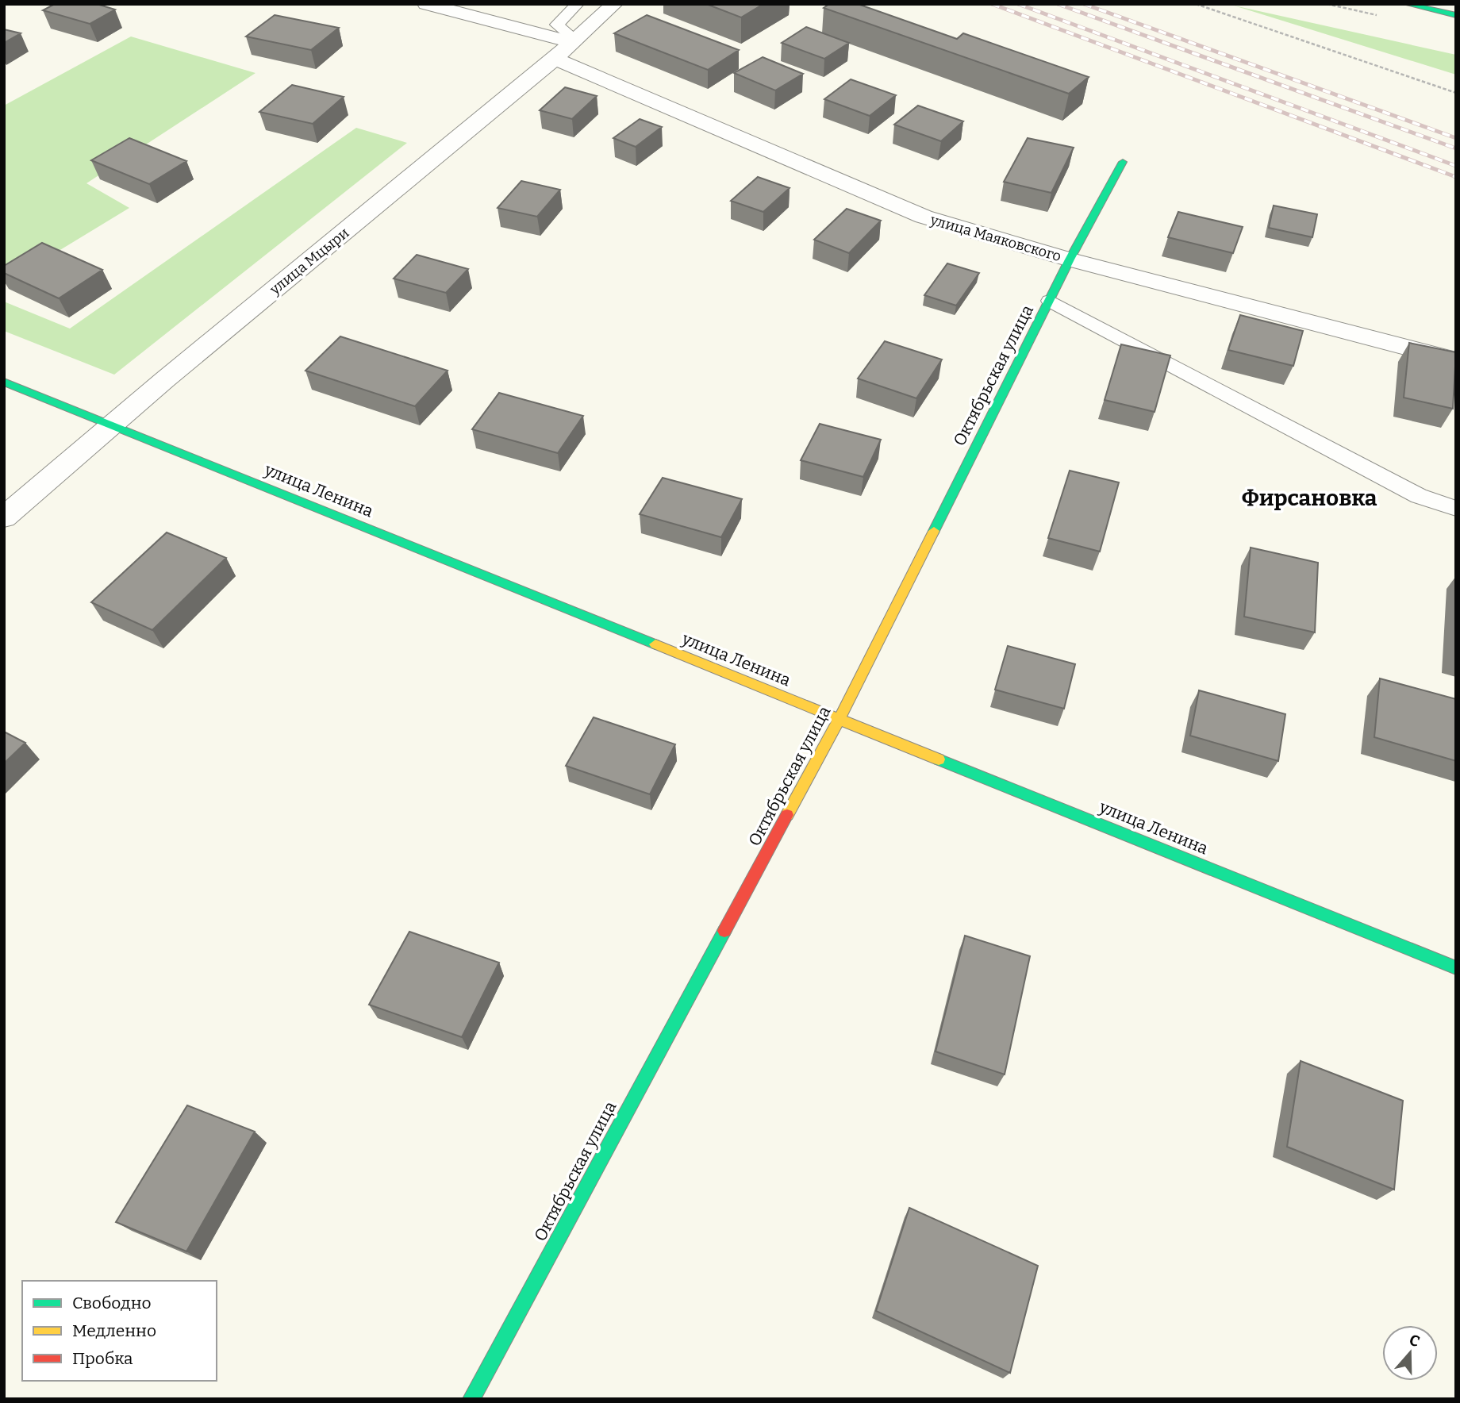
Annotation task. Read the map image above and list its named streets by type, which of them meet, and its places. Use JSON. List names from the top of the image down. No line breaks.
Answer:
{"streets":{"street":["улица Маяковского","улица Мцыри","Октябрьская улица","улица Ленина"]},"crossings":[["улица Маяковского","улица Мцыри"],["улица Маяковского","Октябрьская улица"],["улица Мцыри","улица Ленина"],["Октябрьская улица","улица Ленина"]],"districts":["Фирсановка"],"legend":["Свободно","Медленно","Пробка"],"north":"top"}
